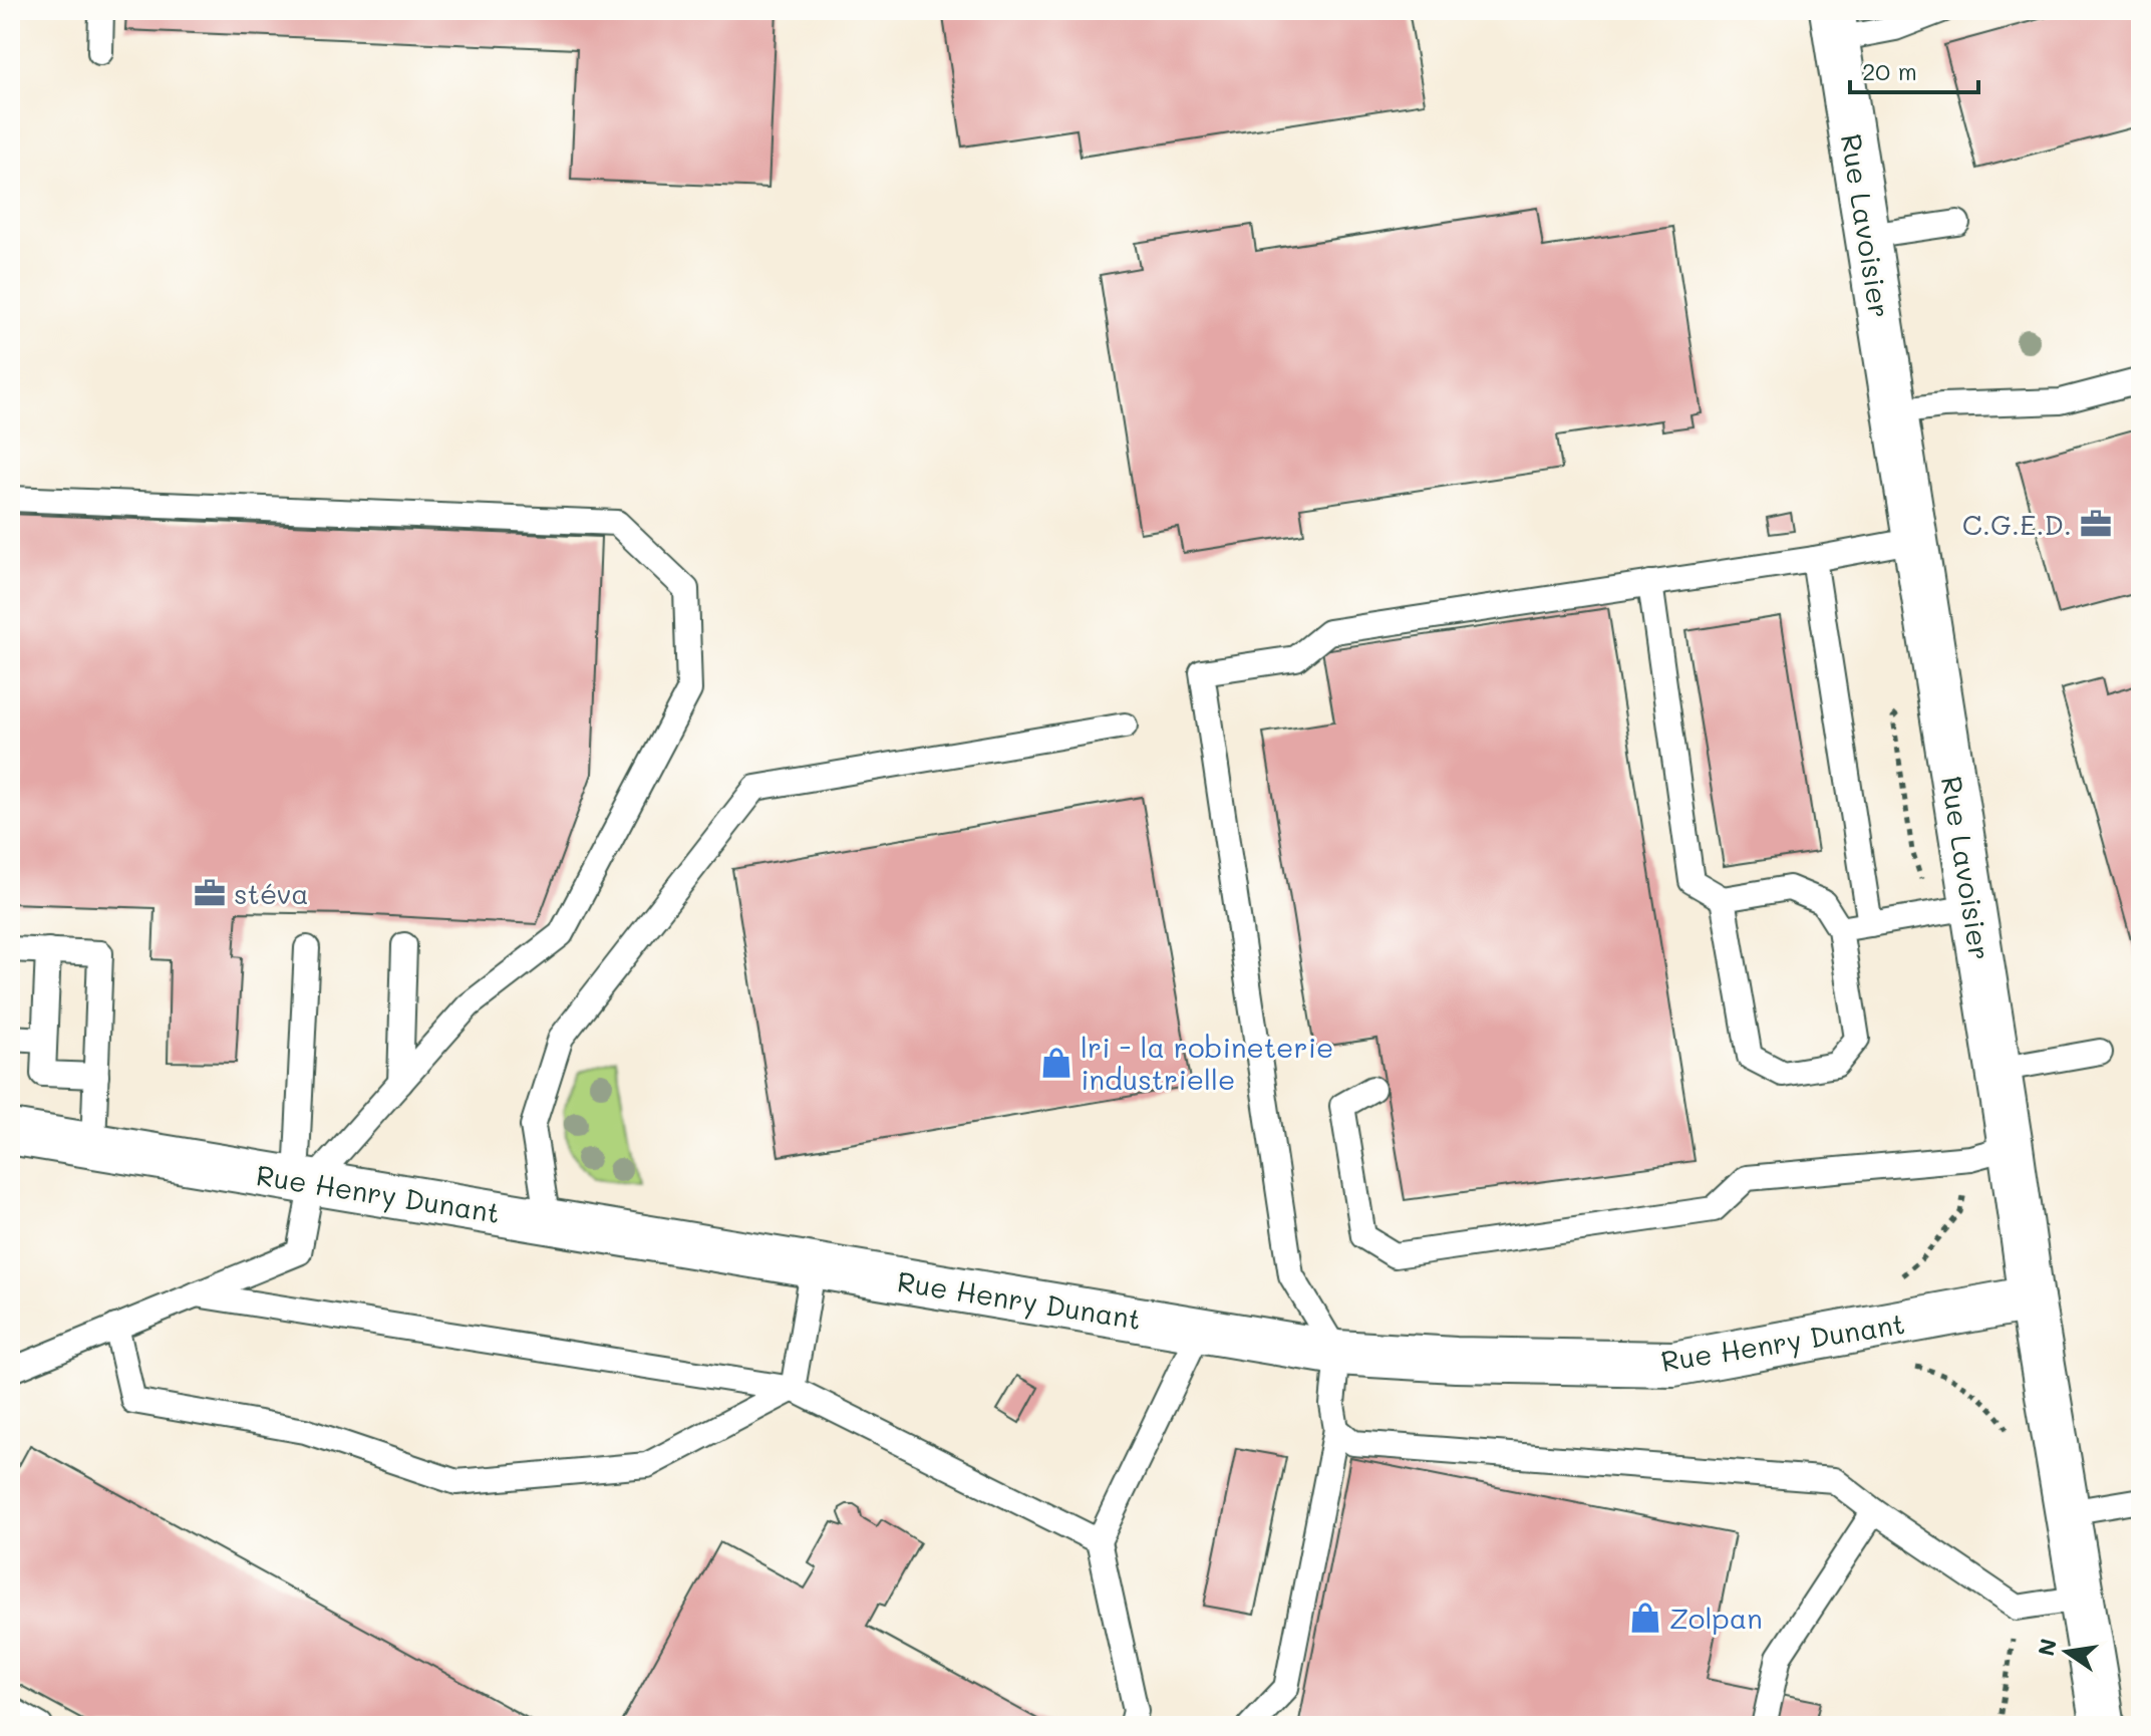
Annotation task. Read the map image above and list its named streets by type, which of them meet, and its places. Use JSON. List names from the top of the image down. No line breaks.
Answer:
{"streets":{"street":["Rue Lavoisier","Rue Henry Dunant"]},"crossings":[["Rue Lavoisier","Rue Henry Dunant"]],"places":{"office":["C.G.E.D.","stéva"],"shop":["lri - la robineterie industrielle","Zolpan"]},"scale_bar":"20 m","north":"left"}
